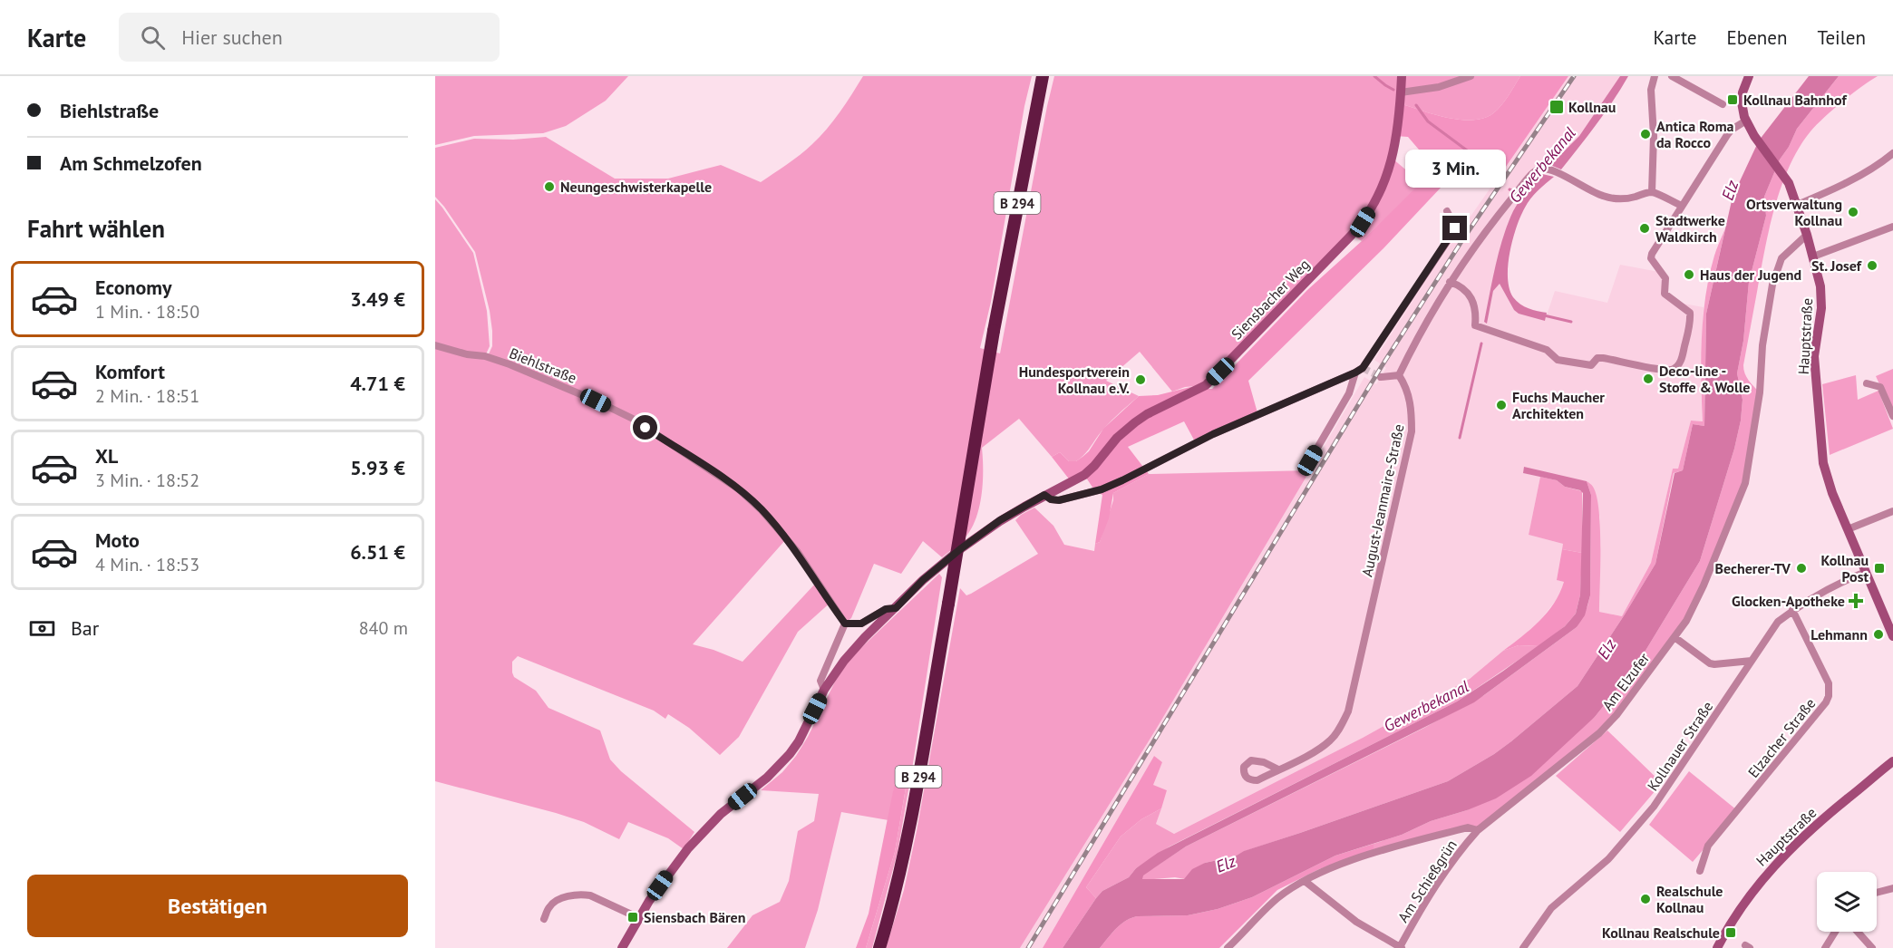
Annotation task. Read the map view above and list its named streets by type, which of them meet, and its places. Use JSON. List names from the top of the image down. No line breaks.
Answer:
{"streets":{"highway":["B 294"],"street":["Siensbacher Weg","Hauptstraße","Biehlstraße","August-Jeanmaire-Straße","Am Elzufer","Elzacher Straße","Kollnauer Straße","Am Schießgrün"]},"crossings":[["Hauptstraße","Am Elzufer"],["Hauptstraße","Kollnauer Straße"],["Am Elzufer","Am Schießgrün"],["Elzacher Straße","Kollnauer Straße"]],"water":["Gewerbekanal","Elz"],"places":{"transit":["Kollnau Bahnhof","Kollnau","Kollnau Post","Siensbach Bären","Kollnau Realschule"],"other":["Antica Roma da Rocco","Neungeschwisterkapelle","Ortsverwaltung Kollnau","Stadtwerke Waldkirch","St. Josef","Haus der Jugend","Deco-line - Stoffe & Wolle","Hundesportverein Kollnau e.V.","Fuchs Maucher Architekten","Becherer-TV","Lehmann","Realschule Kollnau"],"health":["Glocken-Apotheke"]},"page":{"header":"Karte","search":"Hier suchen","nav":["Karte","Ebenen","Teilen"],"banner":["Biehlstraße","Am Schmelzofen"],"bubble":"3 Min.","heading":"Fahrt wählen","list":[{"name":"Economy","note":"1 Min. · 18:50","value":"3.49 €"},{"name":"Komfort","note":"2 Min. · 18:51","value":"4.71 €"},{"name":"XL","note":"3 Min. · 18:52","value":"5.93 €"},{"name":"Moto","note":"4 Min. · 18:53","value":"6.51 €"}],"pay":["Bar","840 m"],"buttons":"Bestätigen"}}
